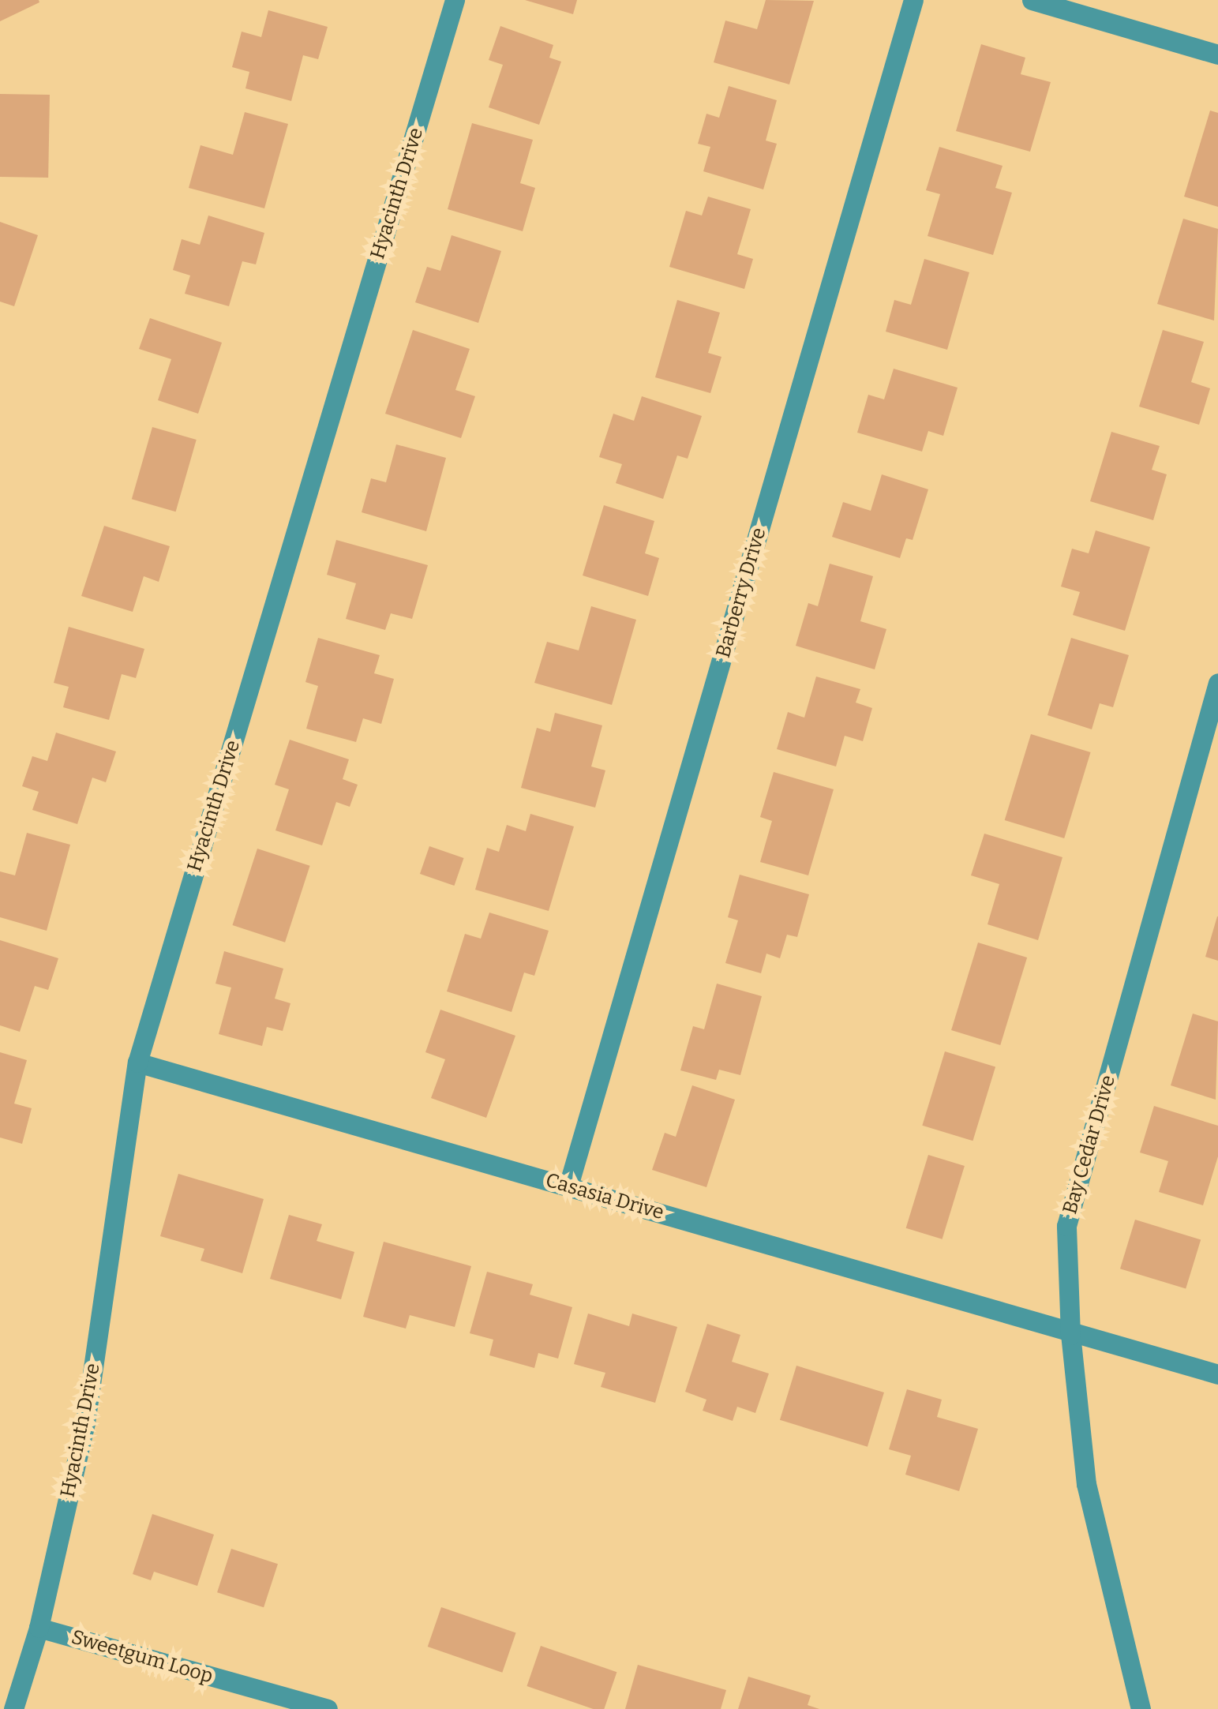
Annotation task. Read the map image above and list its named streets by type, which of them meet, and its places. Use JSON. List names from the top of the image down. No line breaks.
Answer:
{"streets":{"street":["Hyacinth Drive","Barberry Drive","Bay Cedar Drive","Casasia Drive","Sweetgum Loop"]},"crossings":[["Hyacinth Drive","Casasia Drive"],["Hyacinth Drive","Sweetgum Loop"],["Barberry Drive","Casasia Drive"],["Bay Cedar Drive","Casasia Drive"]]}
